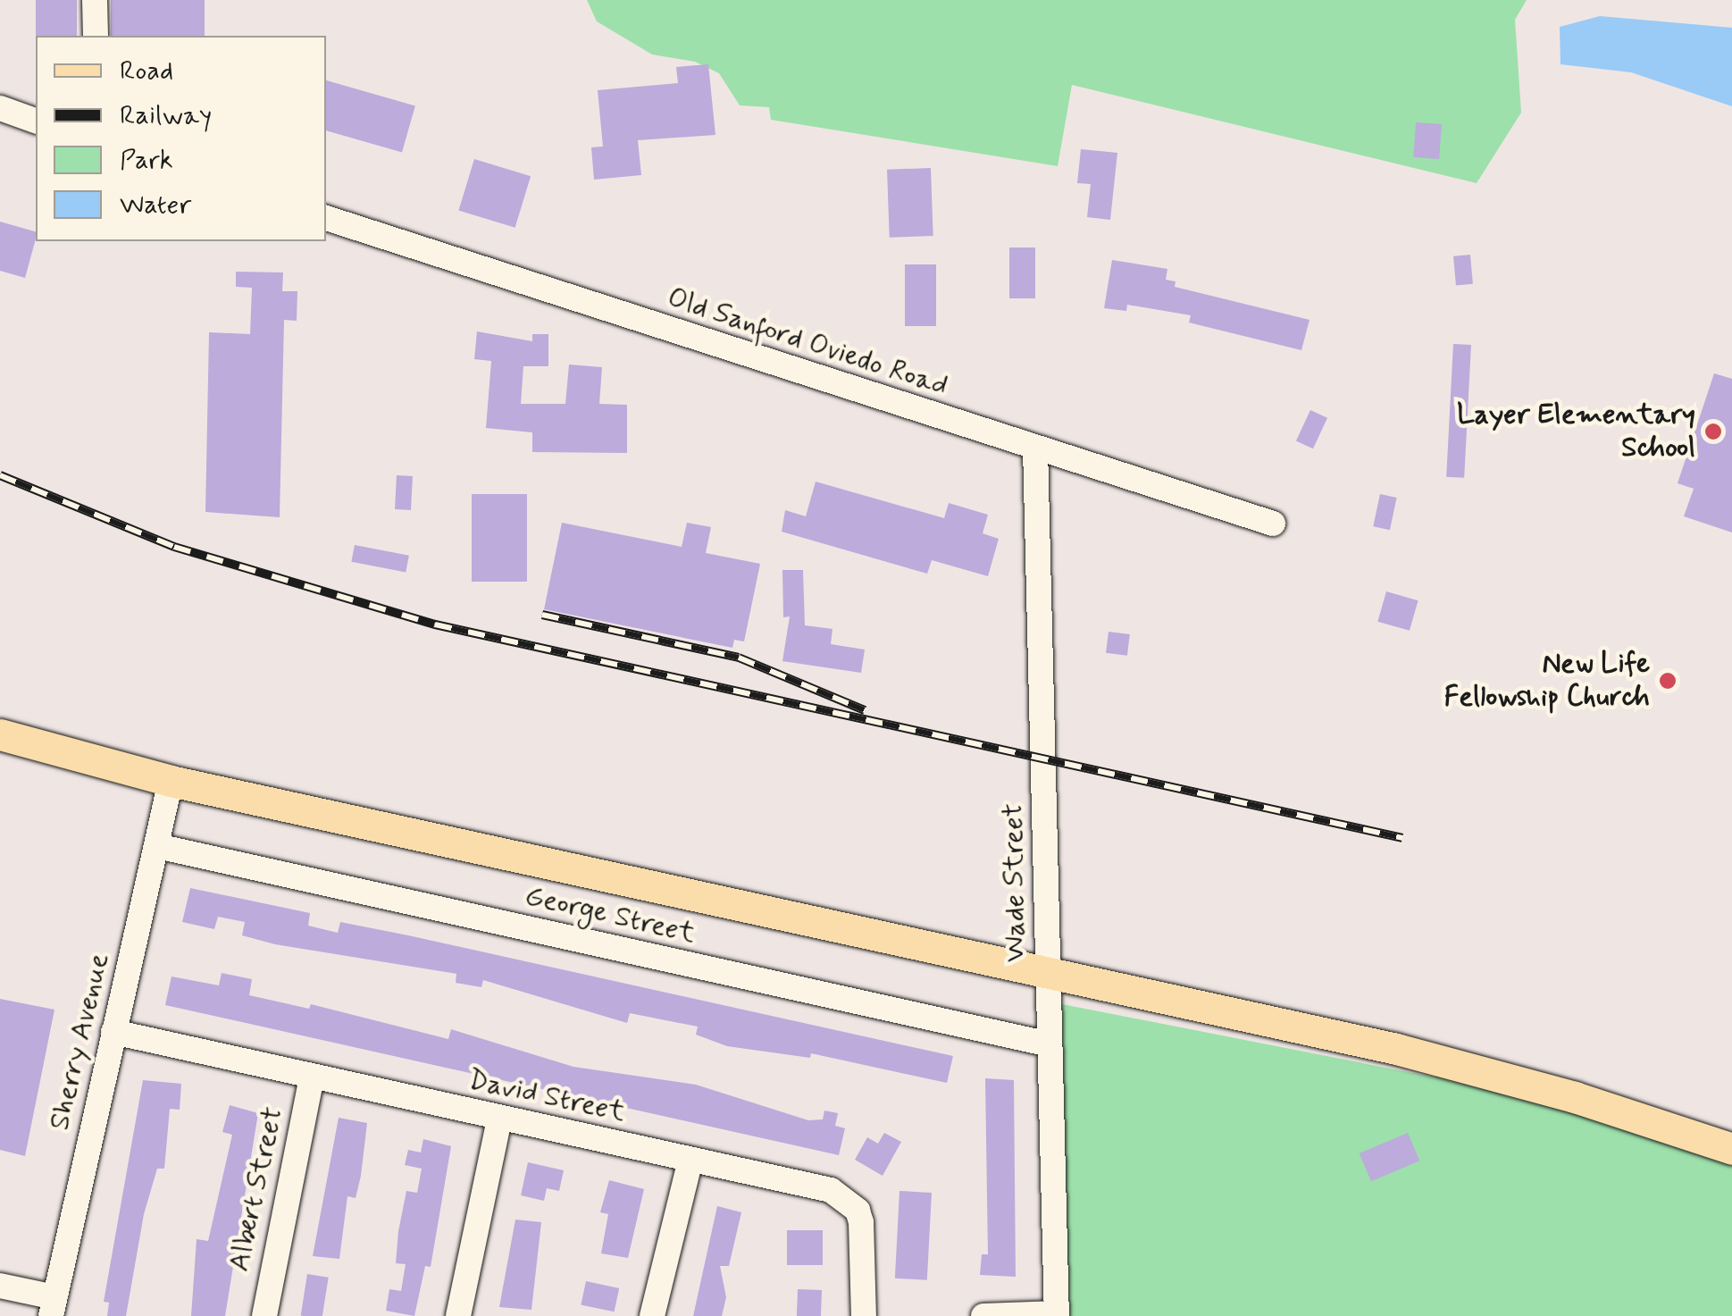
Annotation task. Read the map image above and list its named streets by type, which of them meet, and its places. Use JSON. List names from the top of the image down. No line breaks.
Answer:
{"streets":{"street":["Old Sanford Oviedo Road","Wade Street","George Street","Sherry Avenue","David Street","Albert Street"]},"crossings":[["Old Sanford Oviedo Road","Wade Street"],["Wade Street","George Street"],["George Street","Sherry Avenue"],["Sherry Avenue","David Street"],["David Street","Albert Street"]],"places":["Layer Elementary School","New Life Fellowship Church"],"legend":["Road","Railway","Park","Water"]}
